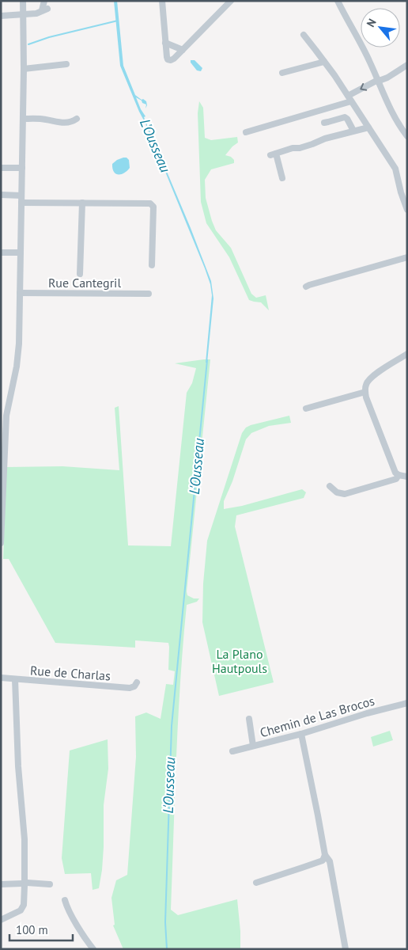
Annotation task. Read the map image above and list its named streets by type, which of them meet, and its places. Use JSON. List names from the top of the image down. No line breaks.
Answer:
{"streets":{"street":["Rue Cantegril","Rue de Charlas","Chemin de Las Brocos"]},"water":["L'Ousseau"],"parks":["La Plano Hautpouls"],"scale_bar":"100 m","north":"top left"}
